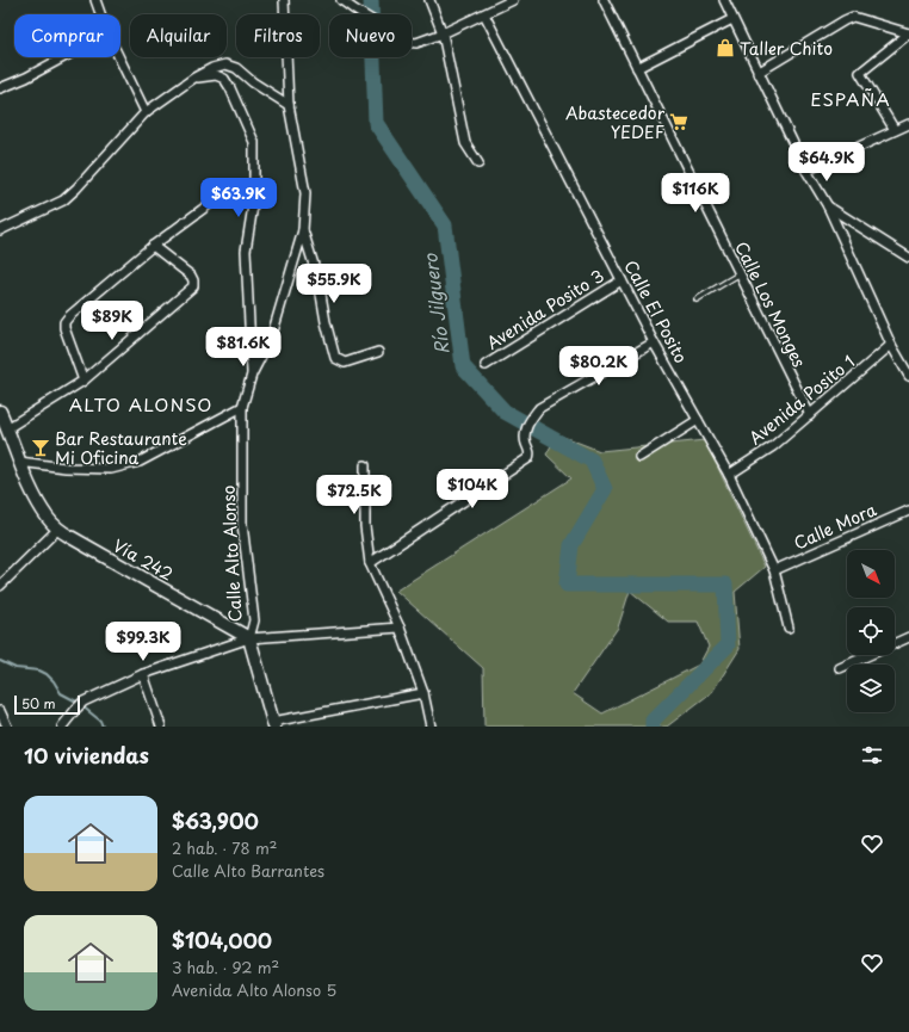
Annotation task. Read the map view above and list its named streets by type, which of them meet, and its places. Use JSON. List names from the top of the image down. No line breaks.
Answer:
{"streets":{"main road":["Vía 242"],"street":["Calle Los Monges","Avenida Posito 3","Calle El Posito","Avenida Posito 1","Calle Mora","Calle Alto Alonso"]},"crossings":[["Calle Los Monges","Avenida Posito 1"],["Avenida Posito 3","Calle El Posito"],["Calle El Posito","Avenida Posito 1"],["Calle El Posito","Calle Mora"],["Calle Alto Alonso","Vía 242"]],"districts":["ESPAÑA","ALTO ALONSO"],"water":["Río Jilguero"],"places":{"shop":["Taller Chito"],"supermarket":["Abastecedor YEDEF"],"bar":["Bar Restaurante Mi Oficina"]},"scale_bar":"50 m","north":"bottom right","page":{"chip":["Comprar","Alquilar","Filtros","Nuevo"],"price":["$64.9K","$116K","$63.9K","$55.9K","$89K","$81.6K","$80.2K","$104K","$72.5K","$99.3K"],"scale":"50 m","heading":"10 viviendas","list":[{"name":"$63,900","note":"2 hab. · 78 m² · Calle Alto Barrantes"},{"name":"$104,000","note":"3 hab. · 92 m² · Avenida Alto Alonso 5"}]}}
